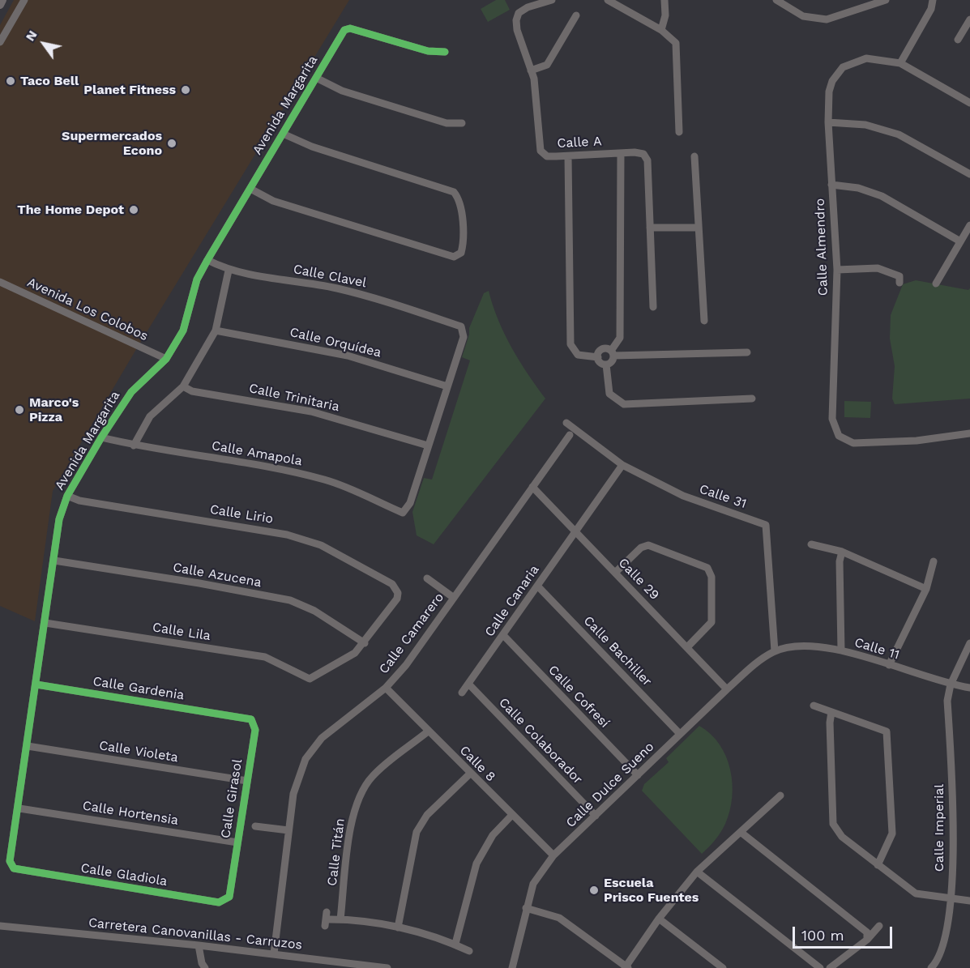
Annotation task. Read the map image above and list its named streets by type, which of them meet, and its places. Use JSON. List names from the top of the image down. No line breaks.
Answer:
{"streets":{"street":["Avenida Margarita","Calle A","Calle Almendro","Calle Clavel","Avenida Los Colobos","Calle Orquídea","Calle Trinitaria","Calle Amapola","Calle 31","Calle Lirio","Calle Azucena","Calle 29","Calle Canaria","Calle Lila","Calle Camarero","Calle 11","Calle Bachiller","Calle Gardenia","Calle Cofresí","Calle Colaborador","Calle Violeta","Calle 8","Calle Dulce Sueno","Calle Girasol","Calle Hortensia","Calle Imperial","Calle Titán","Calle Gladiola","Carretera Canovanillas - Carruzos"]},"crossings":[["Avenida Margarita","Calle Clavel"],["Avenida Margarita","Avenida Los Colobos"],["Avenida Margarita","Calle Amapola"],["Avenida Margarita","Calle Lirio"],["Avenida Margarita","Calle Azucena"],["Avenida Margarita","Calle Lila"],["Avenida Margarita","Calle Gardenia"],["Avenida Margarita","Calle Violeta"],["Avenida Margarita","Calle Hortensia"],["Avenida Margarita","Calle Gladiola"],["Calle Clavel","Calle Orquídea"],["Calle Trinitaria","Calle Amapola"],["Calle 31","Calle Canaria"],["Calle 31","Calle 11"],["Calle 31","Calle Dulce Sueno"],["Calle Lirio","Calle Azucena"],["Calle Lirio","Calle Lila"],["Calle Azucena","Calle Lila"],["Calle 29","Calle Canaria"],["Calle 29","Calle Camarero"],["Calle 29","Calle Dulce Sueno"],["Calle Canaria","Calle Bachiller"],["Calle Canaria","Calle Cofresí"],["Calle Canaria","Calle Colaborador"],["Calle Camarero","Calle 8"],["Calle Camarero","Carretera Canovanillas - Carruzos"],["Calle 11","Calle Dulce Sueno"],["Calle 11","Calle Imperial"],["Calle Bachiller","Calle Dulce Sueno"],["Calle Gardenia","Calle Girasol"],["Calle Cofresí","Calle Dulce Sueno"],["Calle Colaborador","Calle Dulce Sueno"],["Calle Violeta","Calle Girasol"],["Calle 8","Calle Dulce Sueno"],["Calle 8","Calle Titán"],["Calle Girasol","Calle Hortensia"],["Calle Girasol","Calle Gladiola"]],"places":["Taco Bell","Planet Fitness","Supermercados Econo","The Home Depot","Marco's Pizza","Escuela Prisco Fuentes"],"scale_bar":"100 m","north":"top left"}
